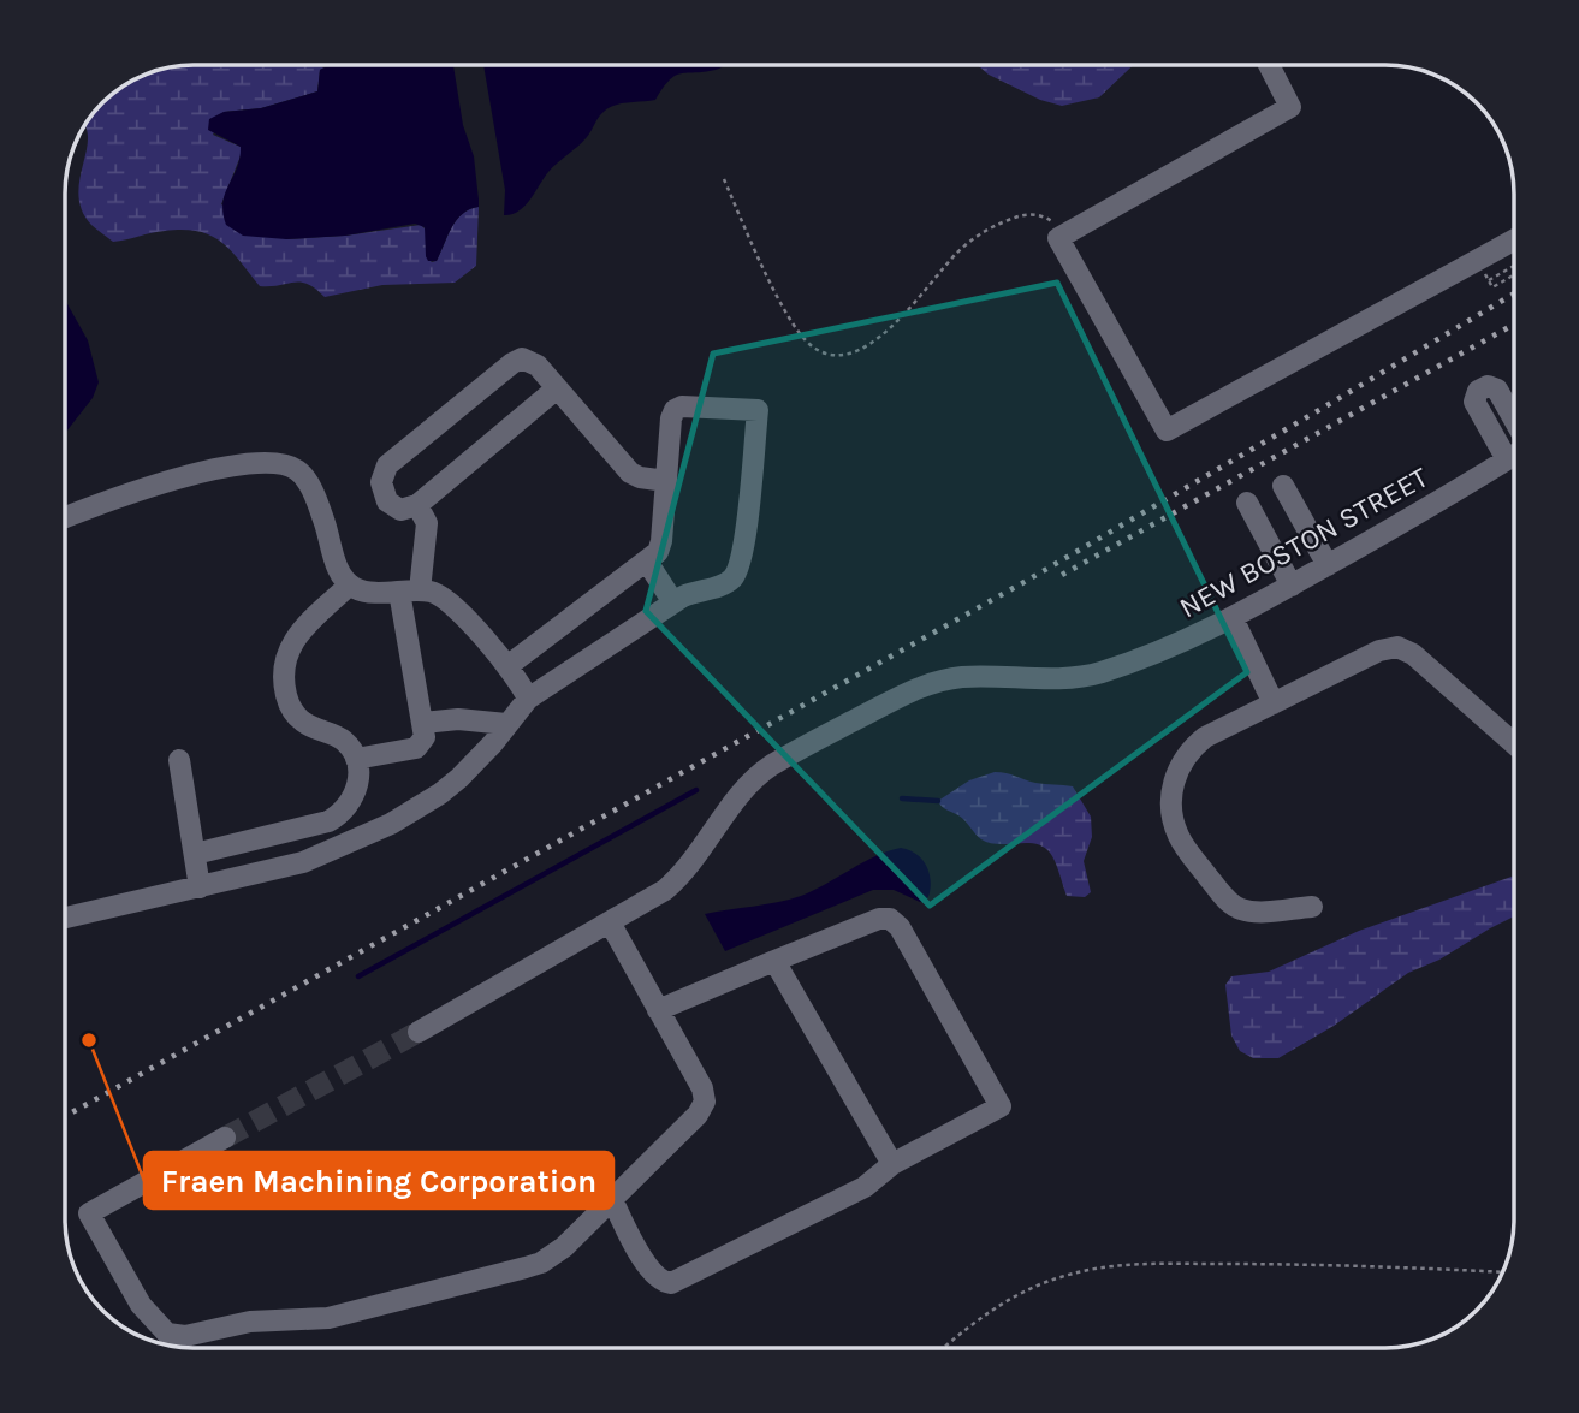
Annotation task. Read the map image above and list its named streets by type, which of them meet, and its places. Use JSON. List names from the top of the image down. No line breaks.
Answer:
{"streets":{"street":["NEW BOSTON STREET"]},"places":["Fraen Machining Corporation"]}
